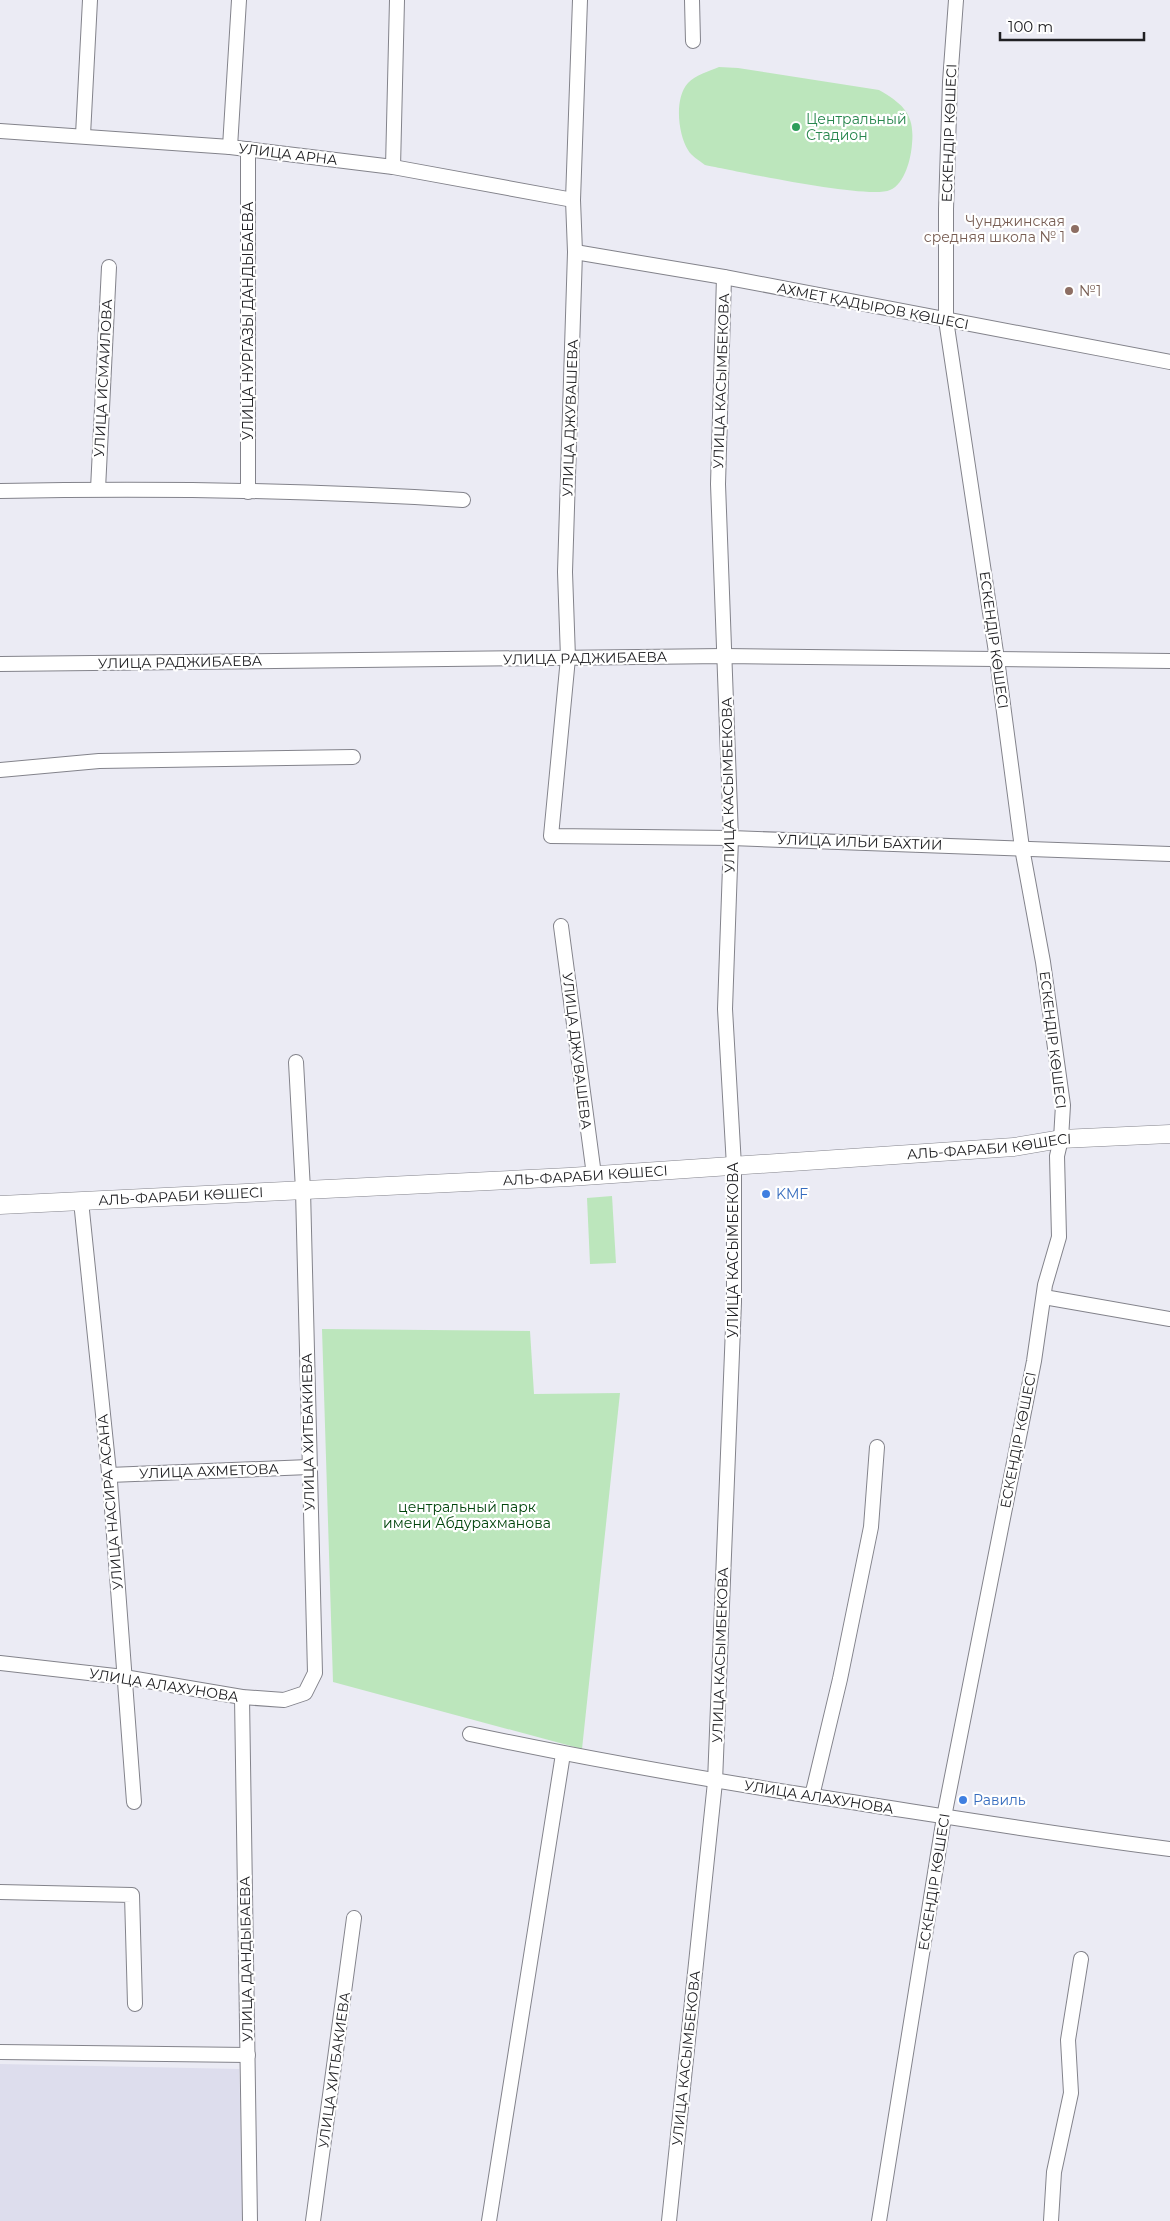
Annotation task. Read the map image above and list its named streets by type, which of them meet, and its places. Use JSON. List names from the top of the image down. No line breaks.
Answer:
{"streets":{"main road":["АЛЬ-ФАРАБИ КӨШЕСІ"],"street":["ЕСКЕНДІР КӨШЕСІ","УЛИЦА АРНА","АХМЕТ ҚАДЫРОВ КӨШЕСІ","УЛИЦА НУРГАЗЫ ДАНДЫБАЕВА","УЛИЦА ИСМАИЛОВА","УЛИЦА КАСЫМБЕКОВА","УЛИЦА ДЖУВАШЕВА","УЛИЦА РАДЖИБАЕВА","УЛИЦА ИЛЬИ БАХТИИ","УЛИЦА ХИТБАКИЕВА","УЛИЦА АХМЕТОВА","УЛИЦА НАСИРА АСАНА","УЛИЦА АЛАХУНОВА","УЛИЦА ДАНДЫБАЕВА"]},"crossings":[["ЕСКЕНДІР КӨШЕСІ","АХМЕТ ҚАДЫРОВ КӨШЕСІ"],["ЕСКЕНДІР КӨШЕСІ","УЛИЦА РАДЖИБАЕВА"],["ЕСКЕНДІР КӨШЕСІ","УЛИЦА ИЛЬИ БАХТИИ"],["ЕСКЕНДІР КӨШЕСІ","АЛЬ-ФАРАБИ КӨШЕСІ"],["ЕСКЕНДІР КӨШЕСІ","УЛИЦА АЛАХУНОВА"],["УЛИЦА АРНА","УЛИЦА НУРГАЗЫ ДАНДЫБАЕВА"],["УЛИЦА АРНА","УЛИЦА ДЖУВАШЕВА"],["АХМЕТ ҚАДЫРОВ КӨШЕСІ","УЛИЦА КАСЫМБЕКОВА"],["АХМЕТ ҚАДЫРОВ КӨШЕСІ","УЛИЦА ДЖУВАШЕВА"],["УЛИЦА КАСЫМБЕКОВА","УЛИЦА РАДЖИБАЕВА"],["УЛИЦА КАСЫМБЕКОВА","УЛИЦА ИЛЬИ БАХТИИ"],["УЛИЦА КАСЫМБЕКОВА","АЛЬ-ФАРАБИ КӨШЕСІ"],["УЛИЦА КАСЫМБЕКОВА","УЛИЦА АЛАХУНОВА"],["УЛИЦА ДЖУВАШЕВА","УЛИЦА РАДЖИБАЕВА"],["УЛИЦА ДЖУВАШЕВА","УЛИЦА ИЛЬИ БАХТИИ"],["УЛИЦА ДЖУВАШЕВА","АЛЬ-ФАРАБИ КӨШЕСІ"],["АЛЬ-ФАРАБИ КӨШЕСІ","УЛИЦА ХИТБАКИЕВА"],["АЛЬ-ФАРАБИ КӨШЕСІ","УЛИЦА НАСИРА АСАНА"],["УЛИЦА ХИТБАКИЕВА","УЛИЦА АХМЕТОВА"],["УЛИЦА ХИТБАКИЕВА","УЛИЦА АЛАХУНОВА"],["УЛИЦА АХМЕТОВА","УЛИЦА НАСИРА АСАНА"],["УЛИЦА НАСИРА АСАНА","УЛИЦА АЛАХУНОВА"],["УЛИЦА АЛАХУНОВА","УЛИЦА ДАНДЫБАЕВА"]],"parks":["центральный парк имени Абдурахманова"],"places":["Центральный Стадион","Чунджинская средняя школа № 1","№1","KMF","Равиль"],"scale_bar":"100 m"}
